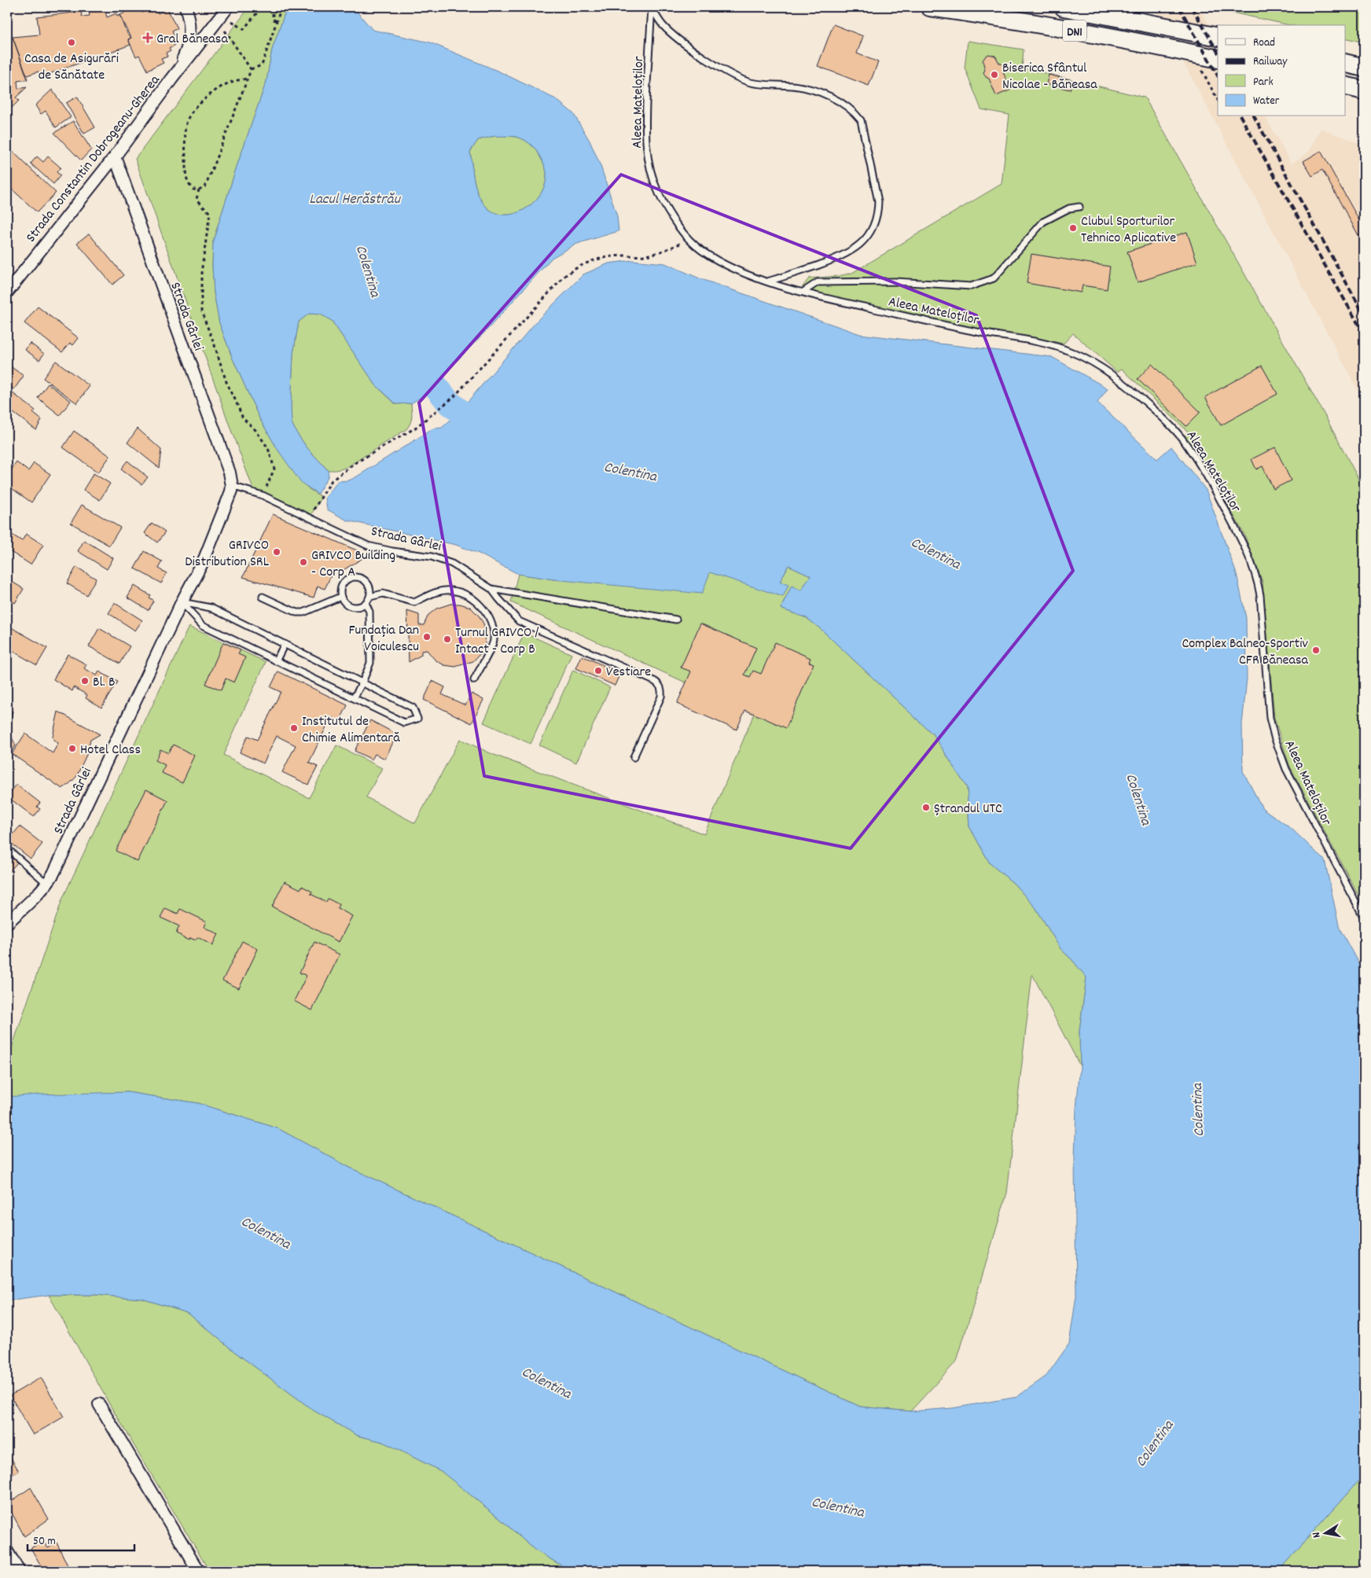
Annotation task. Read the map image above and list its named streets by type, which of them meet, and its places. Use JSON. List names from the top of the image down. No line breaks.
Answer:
{"streets":{"main road":["DN1"],"street":["Strada Constantin Dobrogeanu-Gherea","Strada Gârlei"],"lane":["Aleea Mateloților"]},"crossings":[["Strada Constantin Dobrogeanu-Gherea","Strada Gârlei"]],"water":["Lacul Herăstrău","Colentina"],"places":{"health":["Gral Băneasa"],"other":["Casa de Asigurări de Sănătate","Biserica Sfântul Nicolae - Băneasa","Clubul Sporturilor Tehnico Aplicative","GRIVCO Distribution SRL","GRIVCO Building - Corp A","Fundația Dan Voiculescu","Turnul GRIVCO / Intact - Corp B","Complex Balneo-Sportiv CFR Băneasa","Vestiare","Bl. B","Institutul de Chimie Alimentară","Hotel Class","Ștrandul UTC"]},"legend":["Road","Railway","Park","Water"],"scale_bar":"50 m","north":"left"}
